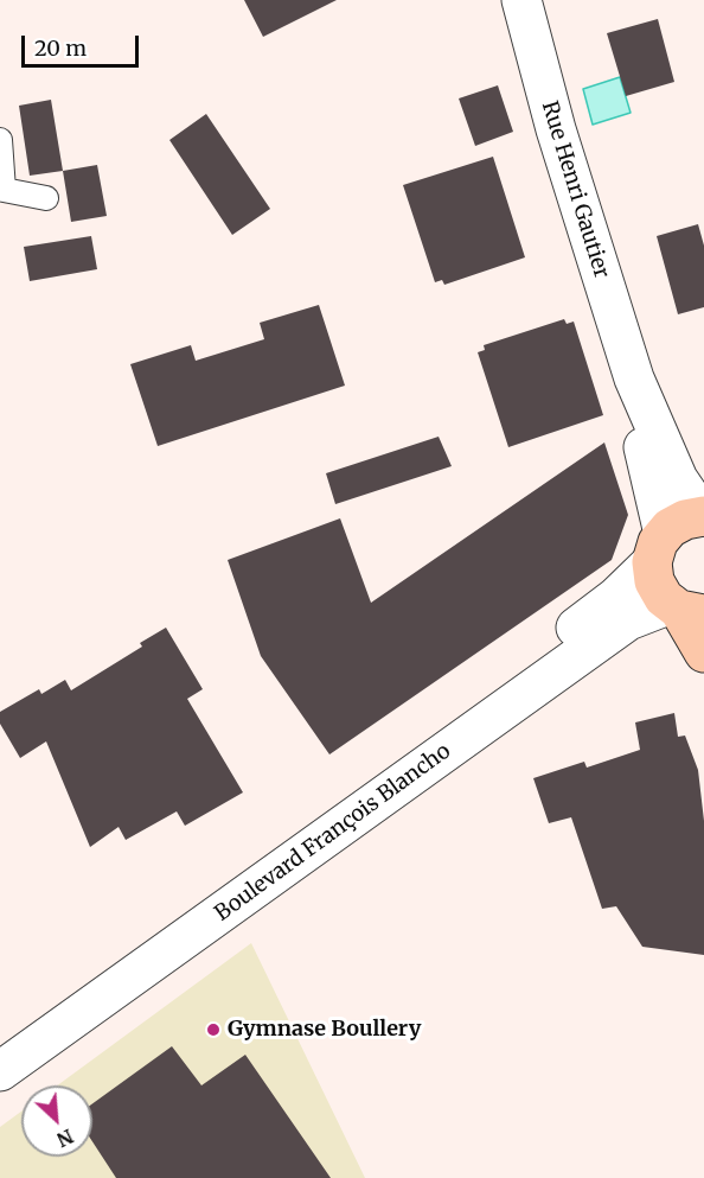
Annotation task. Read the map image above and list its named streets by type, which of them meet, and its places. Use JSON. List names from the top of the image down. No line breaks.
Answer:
{"streets":{"street":["Rue Henri Gautier","Boulevard François Blancho"]},"crossings":[["Rue Henri Gautier","Boulevard François Blancho"]],"places":["Gymnase Boullery"],"scale_bar":"20 m","north":"bottom right"}
